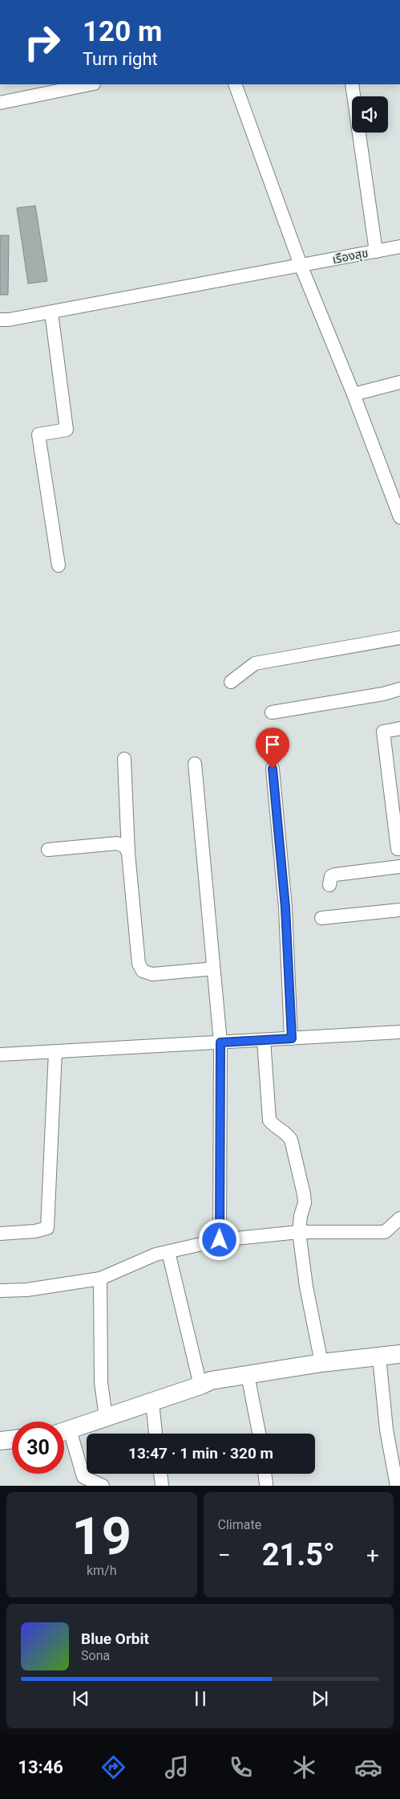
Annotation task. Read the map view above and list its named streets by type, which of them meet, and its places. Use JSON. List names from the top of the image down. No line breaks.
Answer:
{"streets":{"street":["เรืองสุข"]},"page":{"turn":["120 m","Turn right"],"limit":"30","trip":"13:47 · 1 min · 320 m","tile":[["19","km/h"],"Climate"],"heat":["−","21.5°","+"],"song":["Blue Orbit","Sona"],"tabs":"13:46"}}
